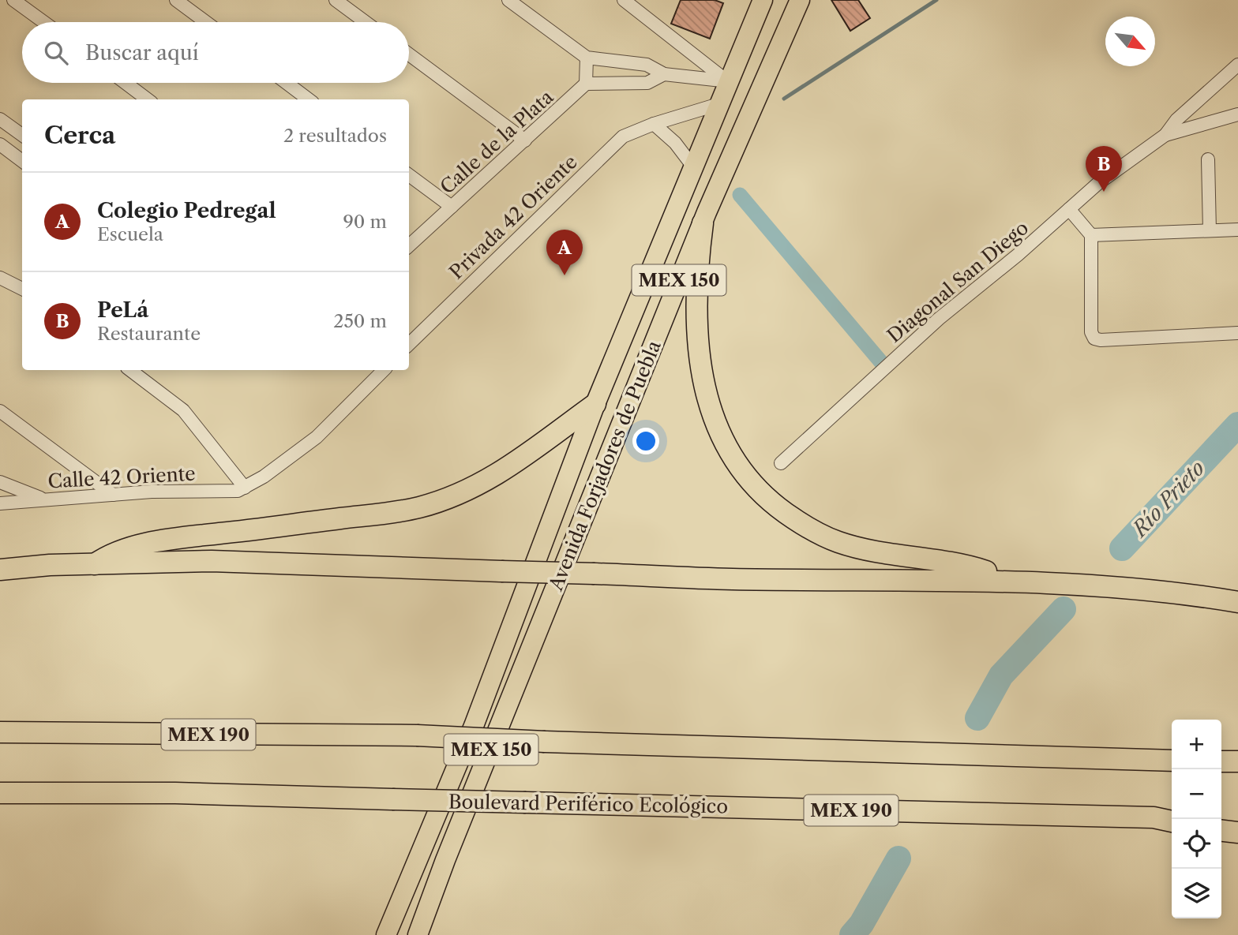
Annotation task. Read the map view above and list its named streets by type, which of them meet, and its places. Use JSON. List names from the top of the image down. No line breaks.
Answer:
{"streets":{"highway":["MEX 190","Boulevard Periférico Ecológico"],"main road":["MEX 150","Avenida Forjadores de Puebla"],"street":["Calle de la Plata","Privada 42 Oriente","Diagonal San Diego","Calle 42 Oriente"]},"crossings":[["Privada 42 Oriente","Avenida Forjadores de Puebla"]],"water":["Río Prieto"],"north":"bottom right","page":{"search":"Buscar aquí","heading":["Cerca","2 resultados"],"pins":["B","A"],"list":[{"mark":"A","name":"Colegio Pedregal","note":"Escuela","value":"90 m"},{"mark":"B","name":"PeLá","note":"Restaurante","value":"250 m"}],"map_buttons":["+","−"]}}
